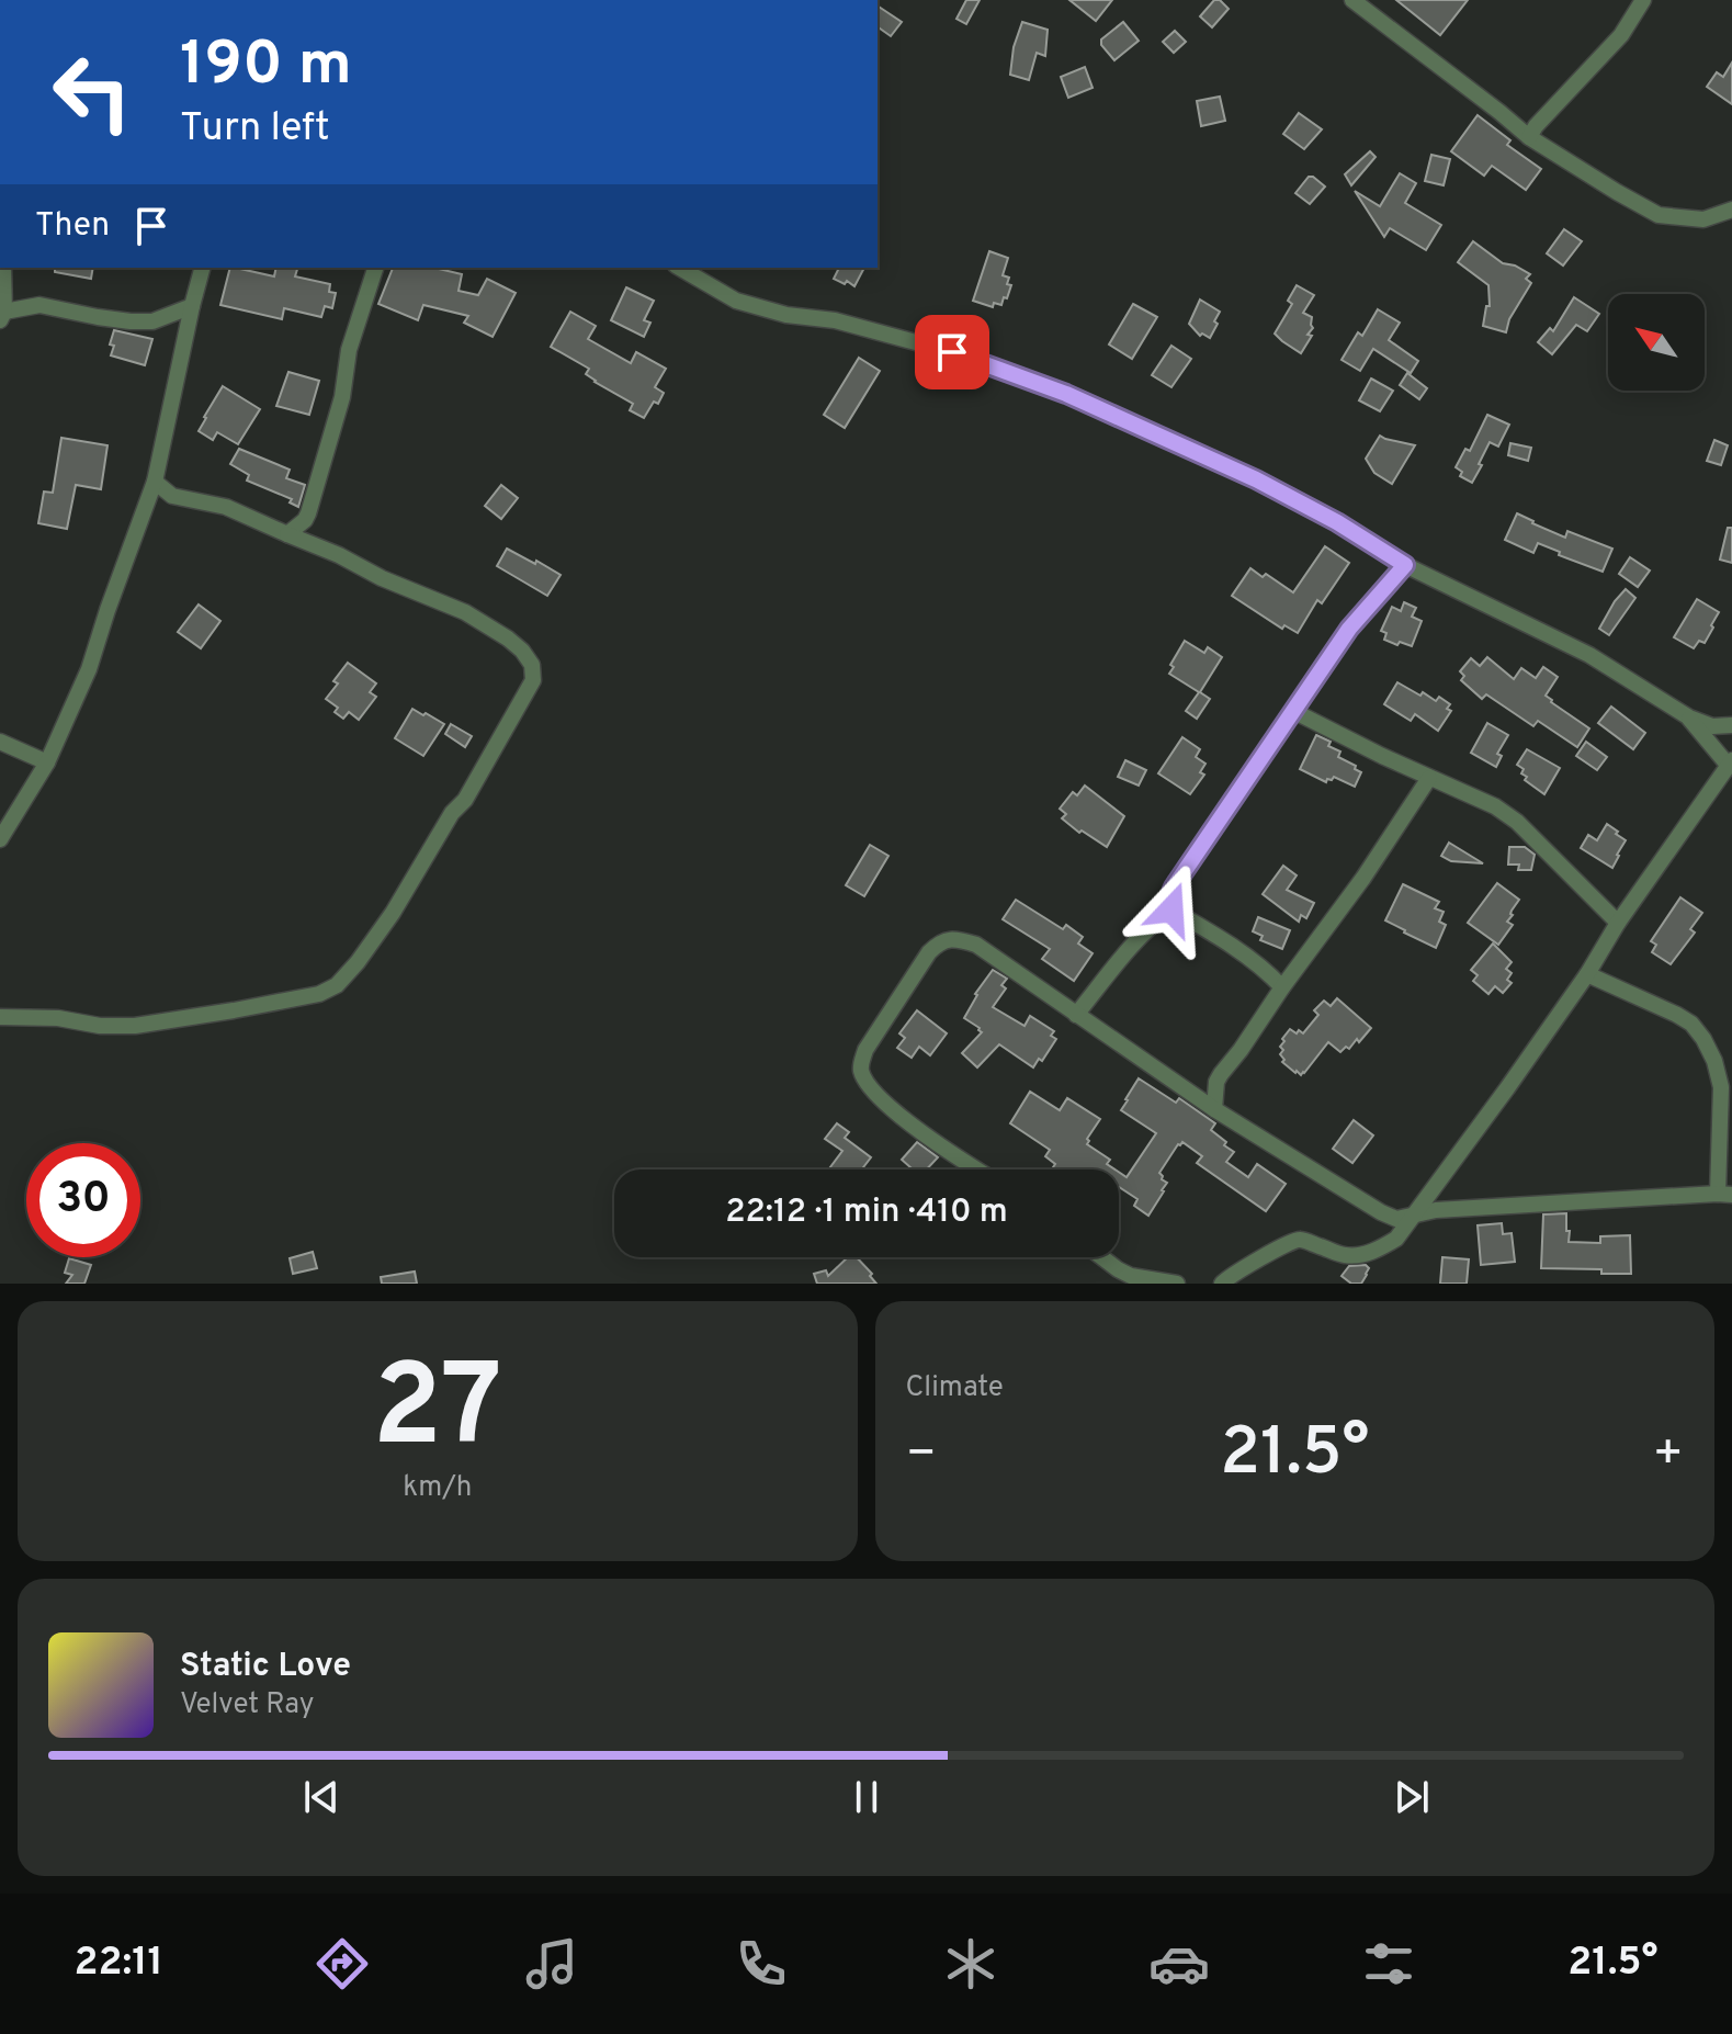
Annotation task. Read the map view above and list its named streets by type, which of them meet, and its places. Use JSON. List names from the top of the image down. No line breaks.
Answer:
{"north":"top left","page":{"turn":["190 m","Turn left"],"then":"Then","limit":"30","trip":"22:12 · 1 min · 410 m","tile":[["27","km/h"],"Climate"],"heat":["−","21.5°","+"],"song":["Static Love","Velvet Ray"],"tabs":["22:11","21.5°"]}}
